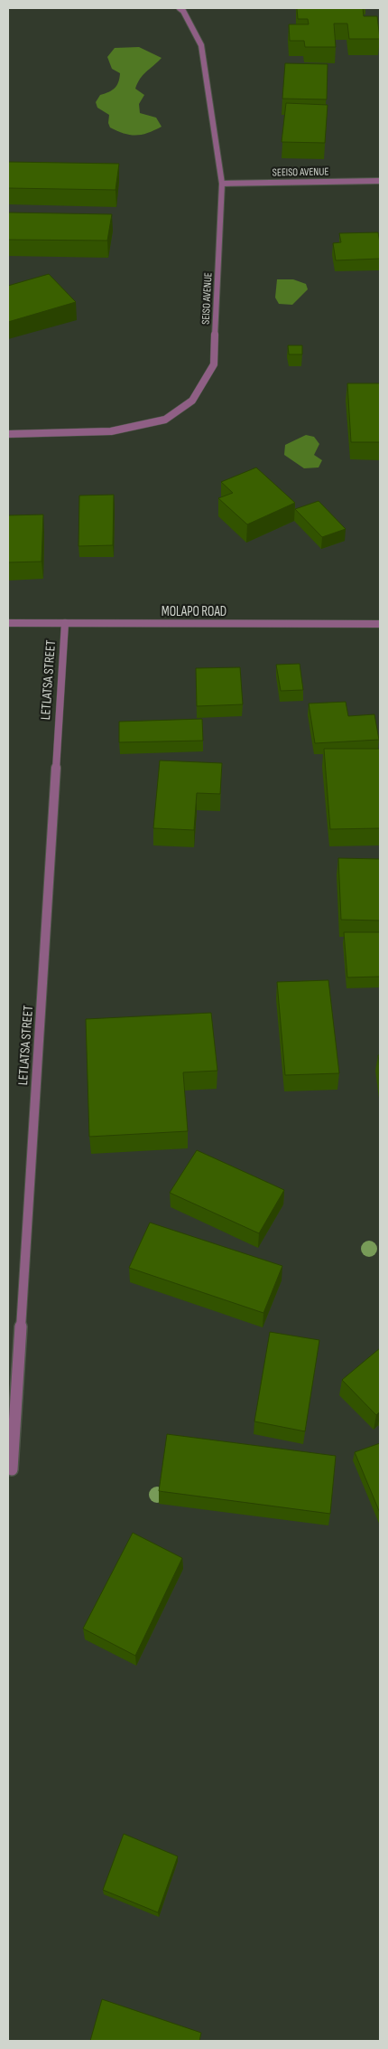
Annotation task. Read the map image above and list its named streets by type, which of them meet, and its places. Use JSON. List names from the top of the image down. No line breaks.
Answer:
{"streets":{"street":["SEEISO AVENUE","SEISO AVENUE","MOLAPO ROAD","LETLATSA STREET"]},"crossings":[["SEEISO AVENUE","SEISO AVENUE"],["MOLAPO ROAD","LETLATSA STREET"]]}
